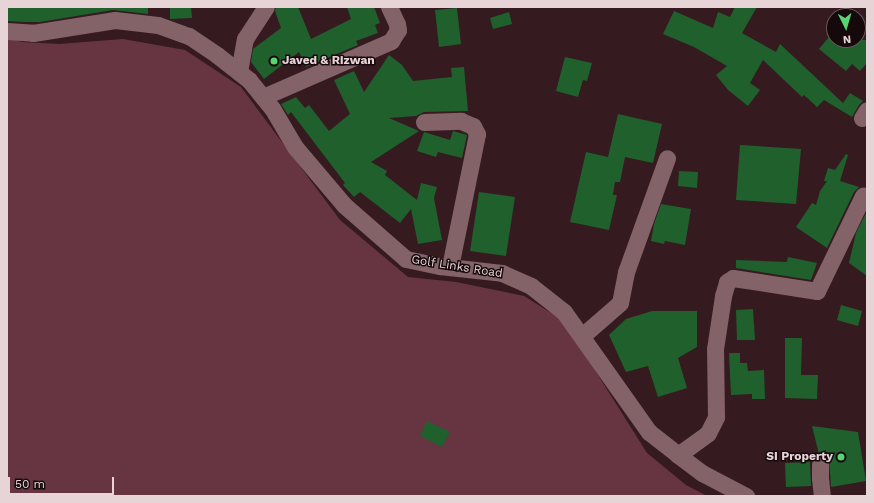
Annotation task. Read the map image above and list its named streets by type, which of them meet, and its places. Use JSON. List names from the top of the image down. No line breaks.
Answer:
{"streets":{"street":["Golf Links Road"]},"places":["Javed & Rizwan","SI Property"],"scale_bar":"50 m","north":"bottom"}
